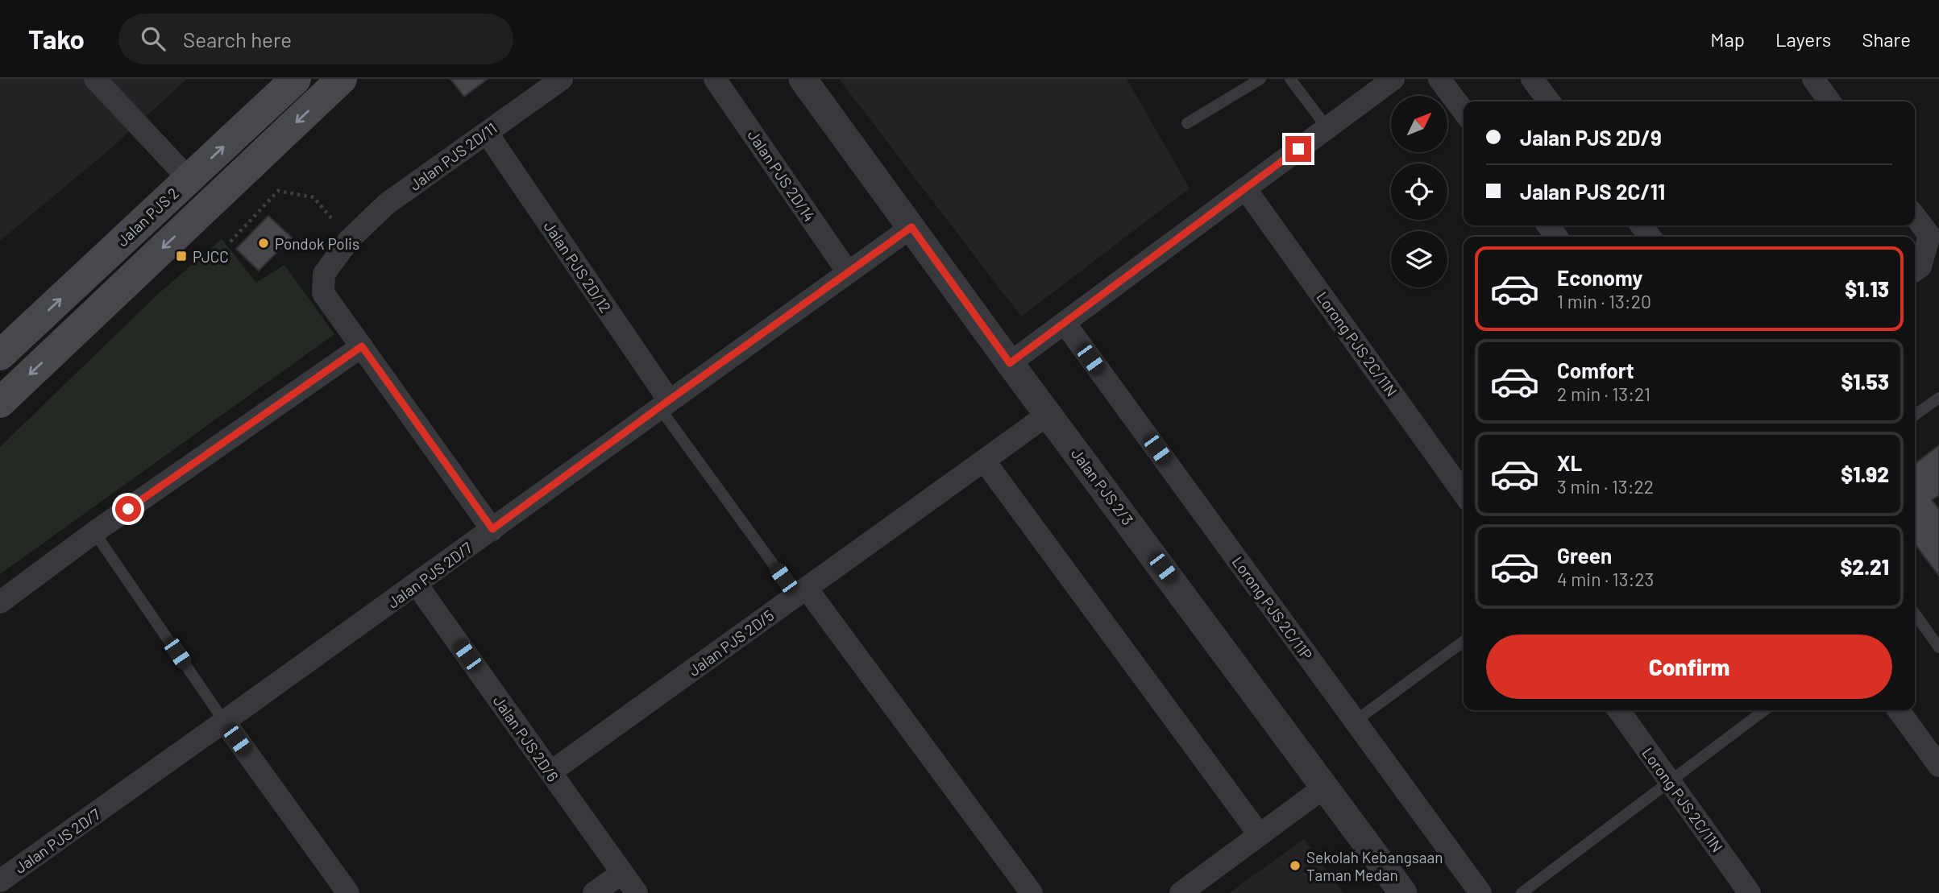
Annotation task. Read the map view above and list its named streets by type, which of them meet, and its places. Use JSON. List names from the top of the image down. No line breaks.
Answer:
{"streets":{"main road":["Jalan PJS 2"],"street":["Jalan PJS 2D/11","Jalan PJS 2D/14","Jalan PJS 2D/12","Lorong PJS 2C/11N","Jalan PJS 2/3","Jalan PJS 2D/7","Lorong PJS 2C/11P","Jalan PJS 2D/5","Jalan PJS 2D/6"]},"crossings":[["Jalan PJS 2D/11","Jalan PJS 2D/12"],["Jalan PJS 2D/11","Jalan PJS 2D/7"],["Jalan PJS 2D/14","Jalan PJS 2D/7"],["Jalan PJS 2D/12","Jalan PJS 2D/7"],["Jalan PJS 2/3","Jalan PJS 2D/7"],["Jalan PJS 2/3","Jalan PJS 2D/5"],["Jalan PJS 2D/7","Jalan PJS 2D/6"],["Jalan PJS 2D/5","Jalan PJS 2D/6"]],"places":{"other":["Pondok Polis","Sekolah Kebangsaan Taman Medan"],"transit":["PJCC"]},"north":"top right","page":{"header":"Tako","search":"Search here","nav":["Map","Layers","Share"],"banner":["Jalan PJS 2D/9","Jalan PJS 2C/11"],"list":[{"name":"Economy","note":"1 min · 13:20","value":"$1.13"},{"name":"Comfort","note":"2 min · 13:21","value":"$1.53"},{"name":"XL","note":"3 min · 13:22","value":"$1.92"},{"name":"Green","note":"4 min · 13:23","value":"$2.21"}],"buttons":"Confirm"}}
